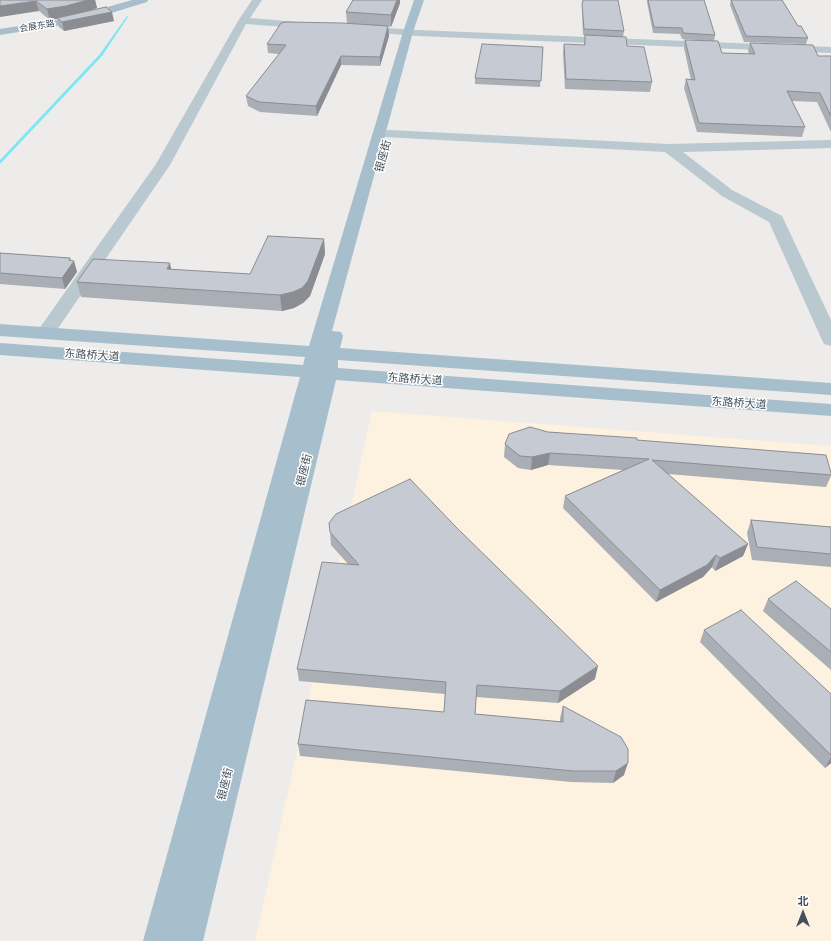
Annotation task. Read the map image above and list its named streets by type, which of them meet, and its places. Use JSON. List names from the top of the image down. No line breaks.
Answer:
{"streets":{"main road":["会展东路","银座街","东路桥大道"]},"crossings":[["银座街","东路桥大道"]],"north":"top"}
